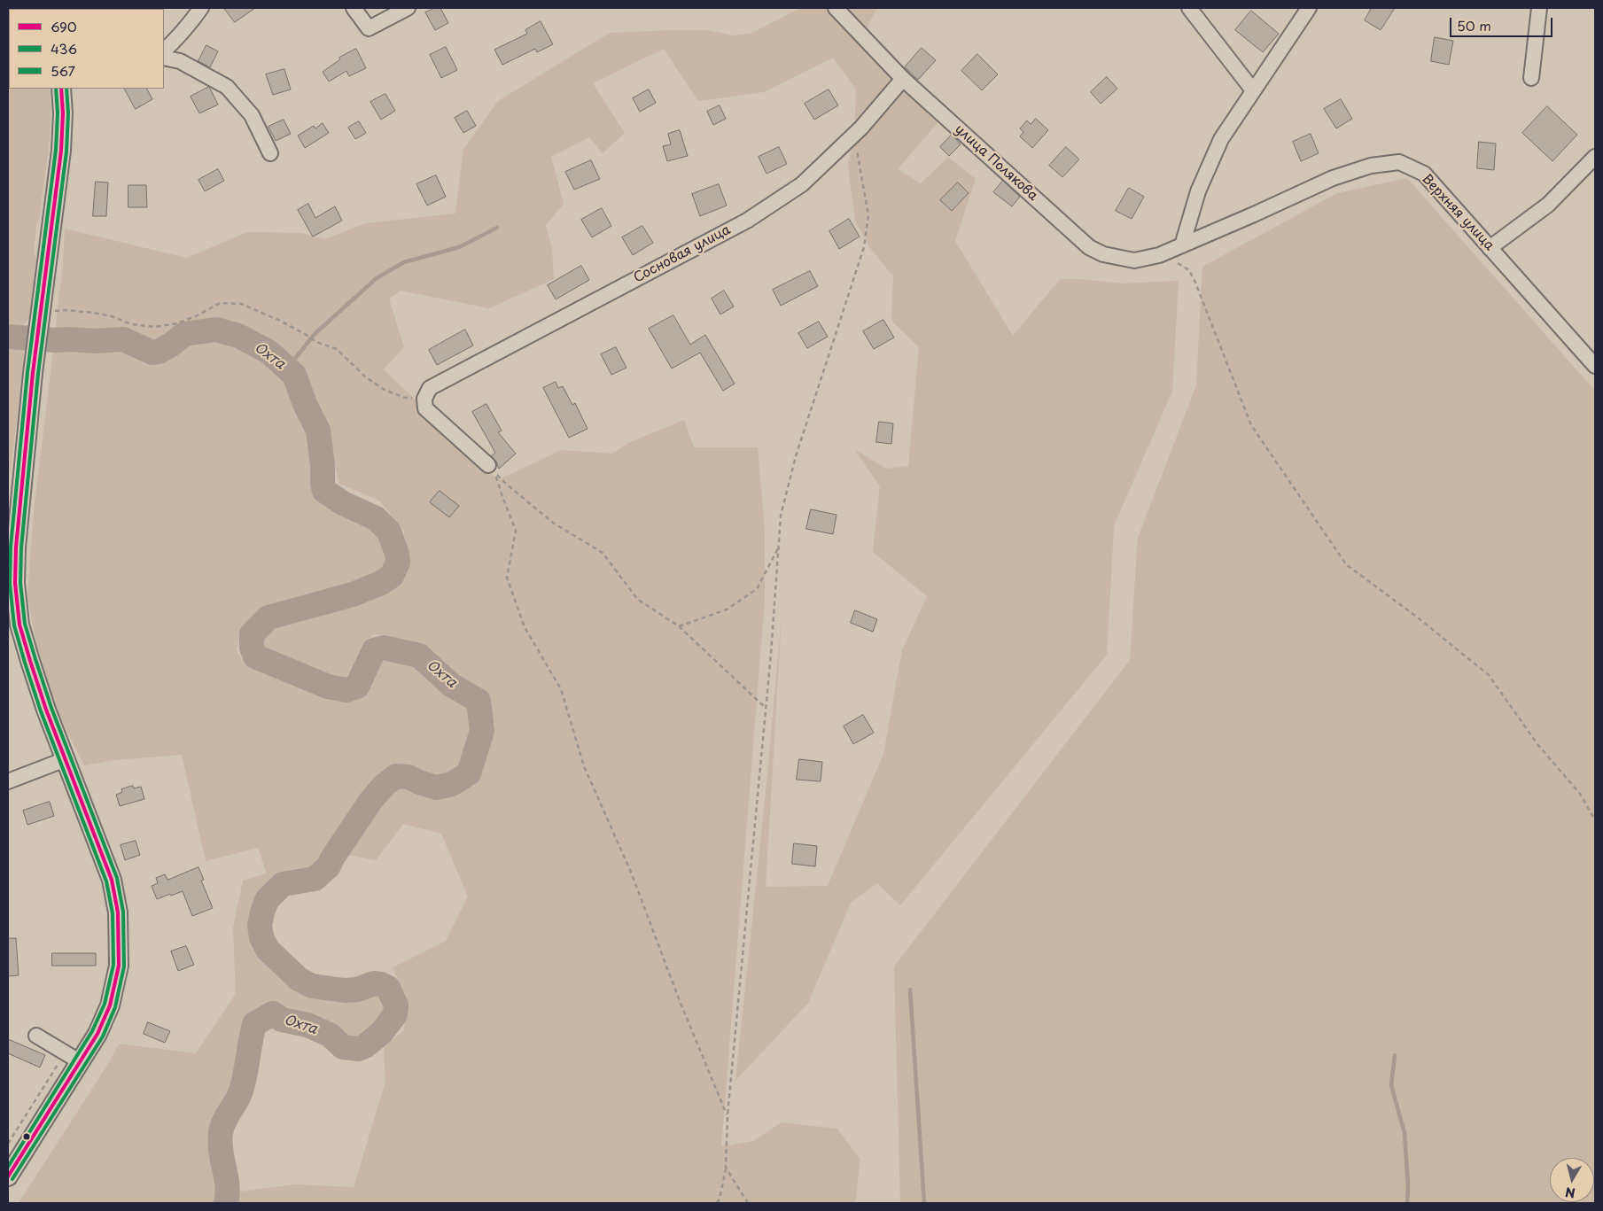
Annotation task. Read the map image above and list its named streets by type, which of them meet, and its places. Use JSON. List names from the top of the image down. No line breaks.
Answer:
{"streets":{"street":["улица Полякова","Верхняя улица","Сосновая улица"]},"crossings":[["улица Полякова","Верхняя улица"],["улица Полякова","Сосновая улица"]],"water":["Охта"],"lines":["transit line 690","transit line 436","transit line 567"],"legend":["690","436","567"],"scale_bar":"50 m","north":"bottom"}
